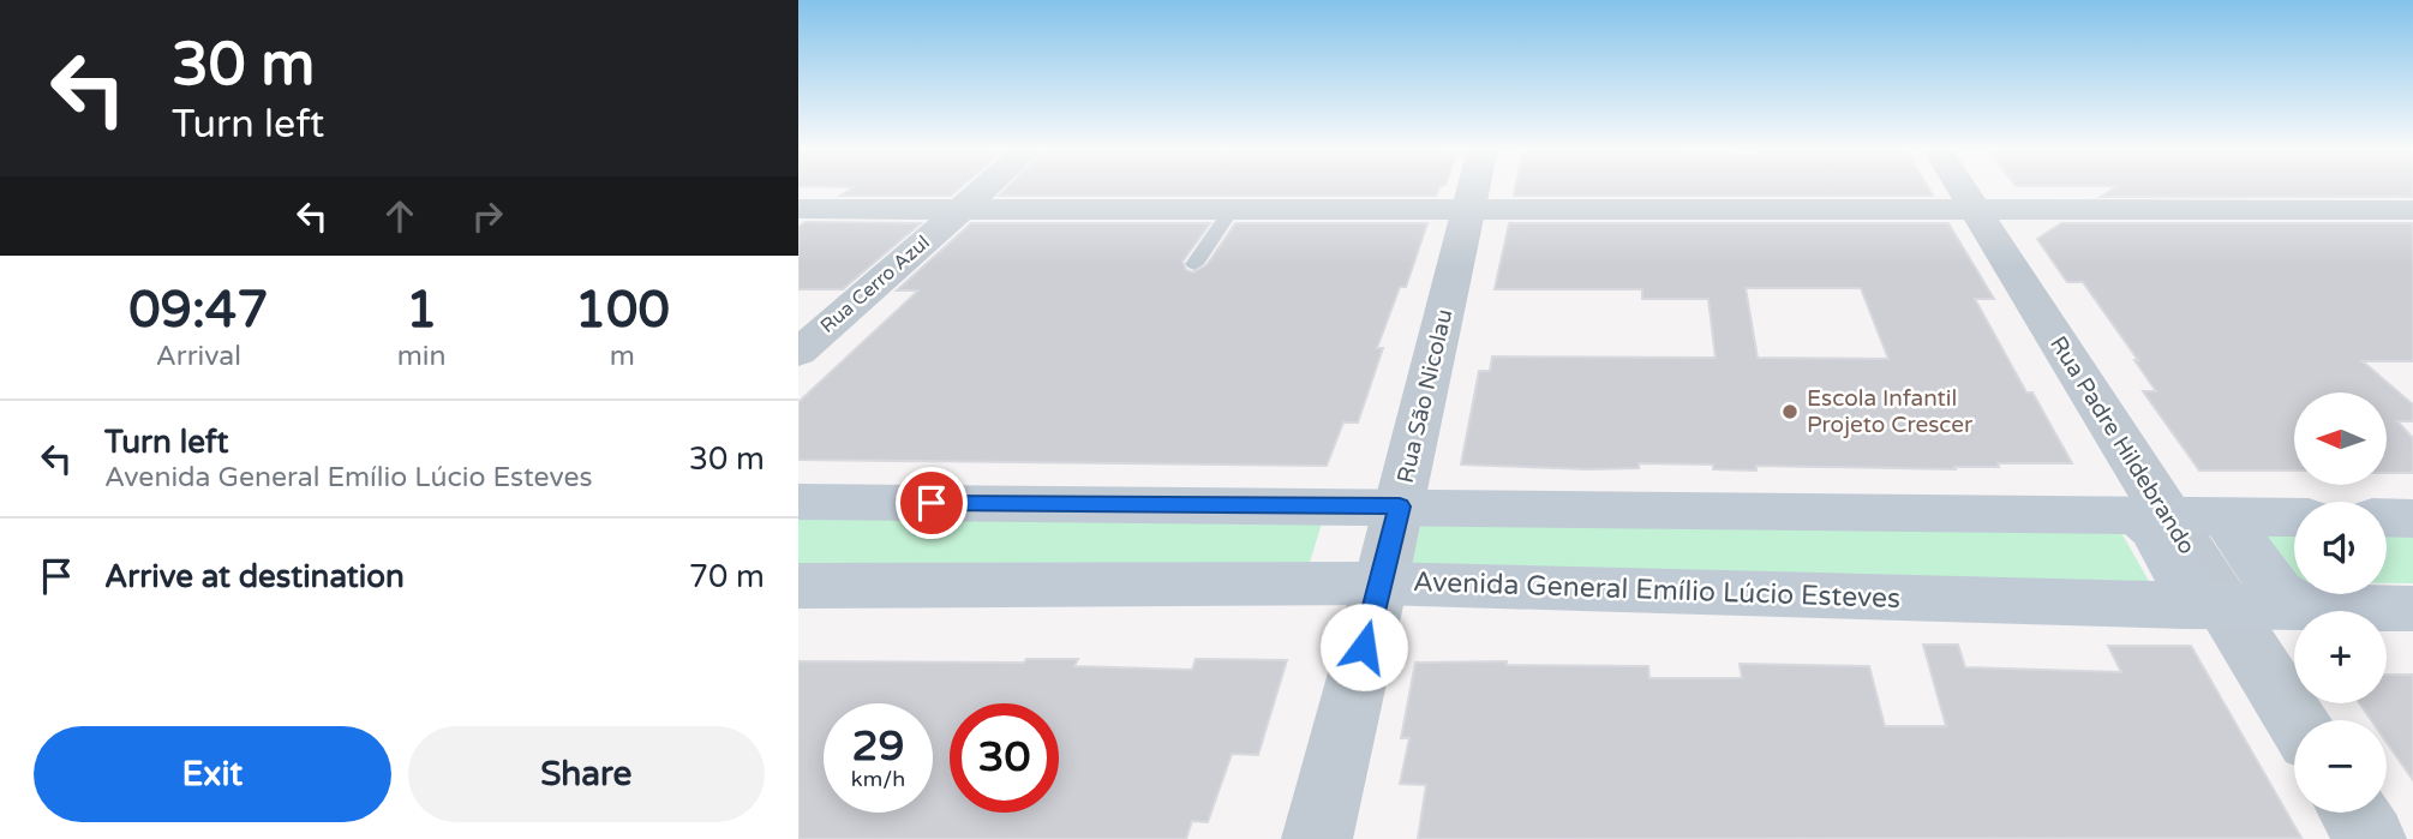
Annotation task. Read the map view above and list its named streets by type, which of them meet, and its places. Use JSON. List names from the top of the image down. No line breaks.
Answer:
{"streets":{"main road":["Avenida General Emílio Lúcio Esteves"],"street":["Rua Cerro Azul","Rua São Nicolau","Rua Padre Hildebrando"]},"crossings":[["Rua São Nicolau","Avenida General Emílio Lúcio Esteves"]],"places":["Escola Infantil Projeto Crescer"],"north":"left","page":{"turn":["30 m","Turn left"],"eta":["09:47","Arrival","1","min","100","m"],"map_buttons":["+","−"],"list":[{"name":"Turn left","note":"Avenida General Emílio Lúcio Esteves","value":"30 m"},{"name":"Arrive at destination","value":"70 m"}],"speed":"29 km/h","limit":"30","buttons":["Exit","Share"]}}
